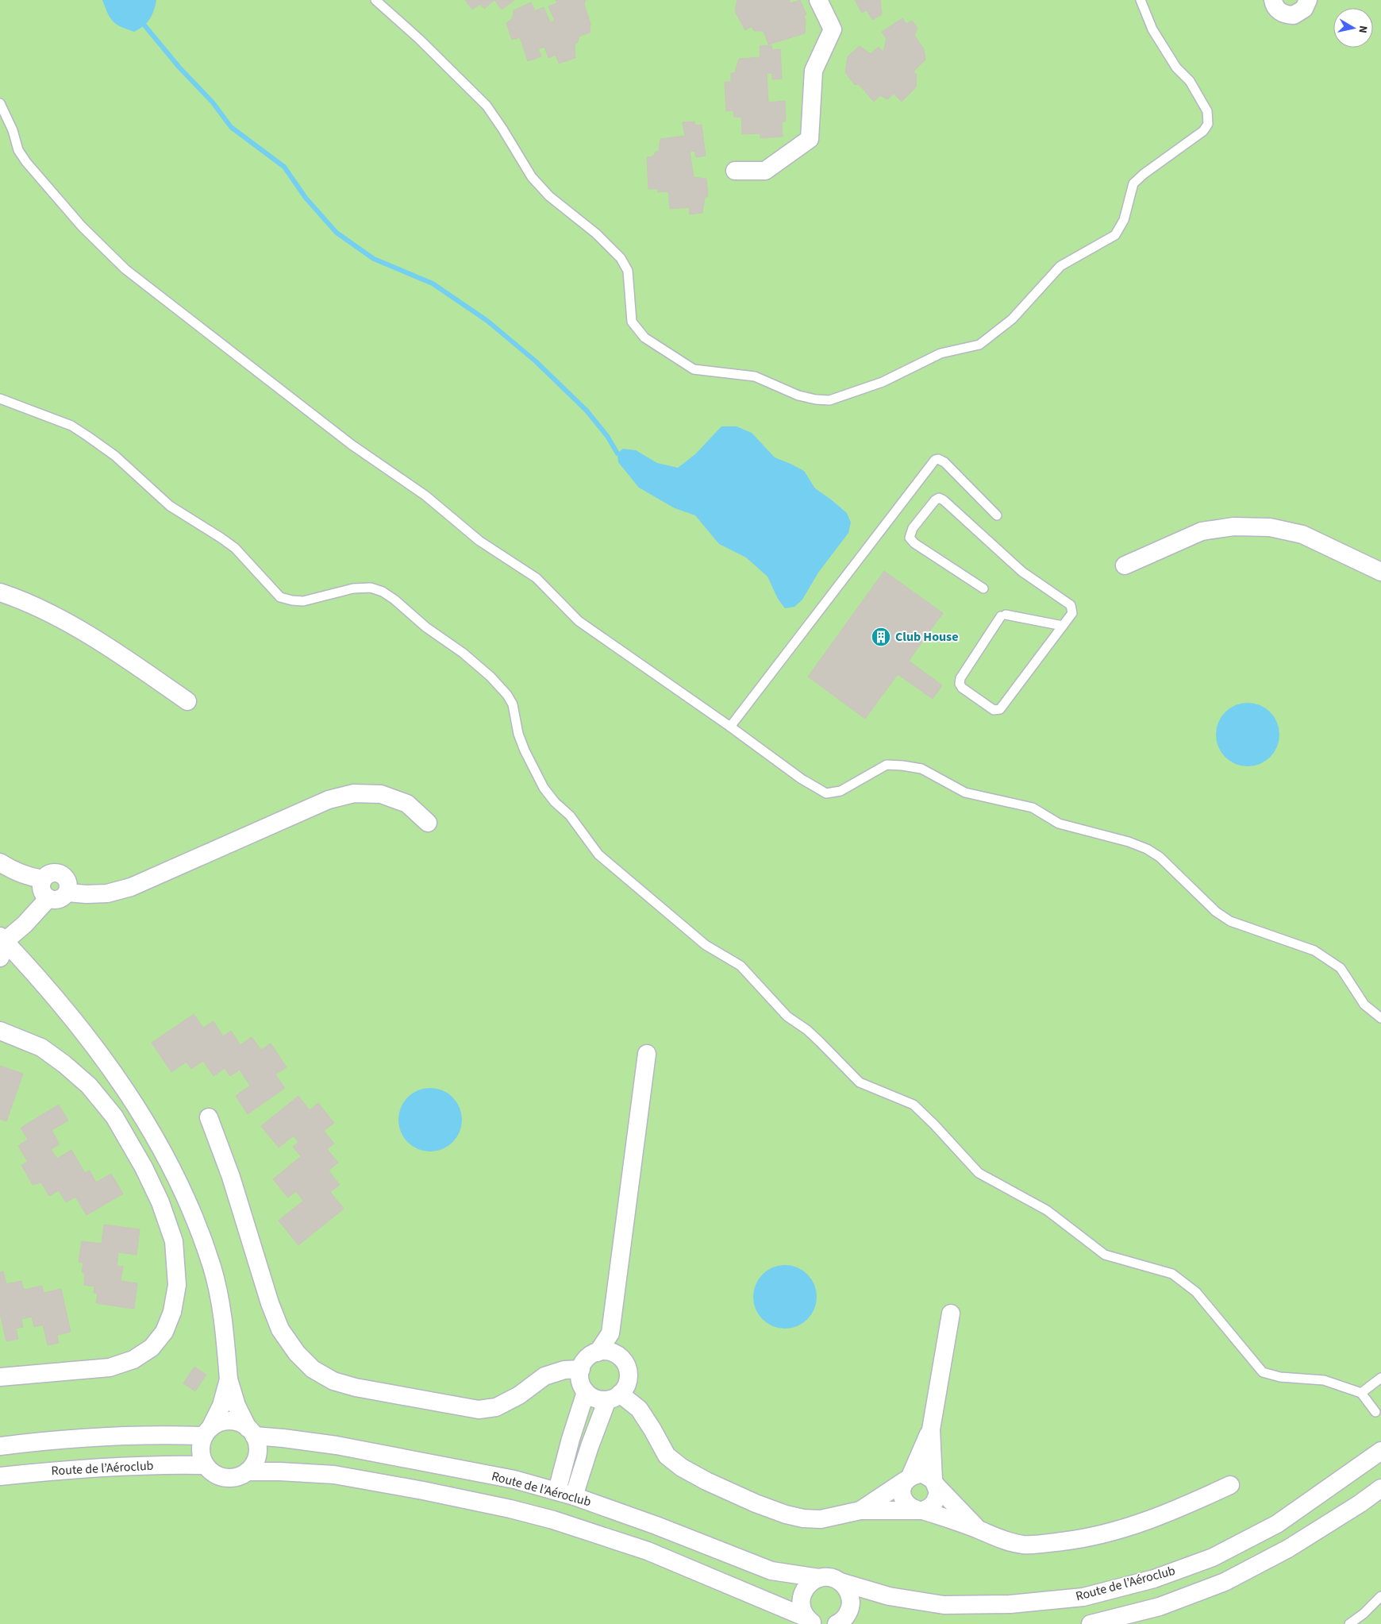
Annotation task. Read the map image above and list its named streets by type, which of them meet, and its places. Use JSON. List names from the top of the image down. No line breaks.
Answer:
{"streets":{"street":["Route de l’Aéroclub"]},"places":{"building":["Club House"]},"north":"right"}
